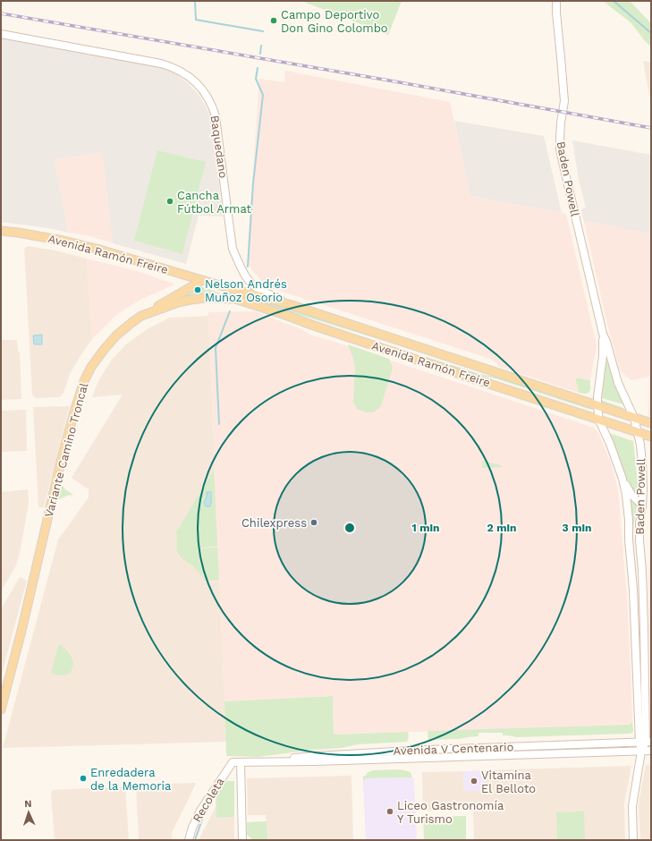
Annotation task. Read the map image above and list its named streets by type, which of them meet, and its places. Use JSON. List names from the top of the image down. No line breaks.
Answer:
{"streets":{"main road":["Baquedano","Baden Powell","Avenida Ramón Freire","Variante Camino Troncal","Avenida V Centenario","Recoleta"]},"crossings":[["Baquedano","Avenida Ramón Freire"],["Baden Powell","Avenida Ramón Freire"],["Baden Powell","Avenida V Centenario"],["Avenida Ramón Freire","Variante Camino Troncal"],["Avenida V Centenario","Recoleta"]],"places":["Campo Deportivo Don Gino Colombo","Cancha Fútbol Armat","Nelson Andrés Muñoz Osorio","Chilexpress","Enredadera de la Memoria","Vitamina El Belloto","Liceo Gastronomía Y Turismo"],"north":"top","rings":["1 min","2 min","3 min"]}
